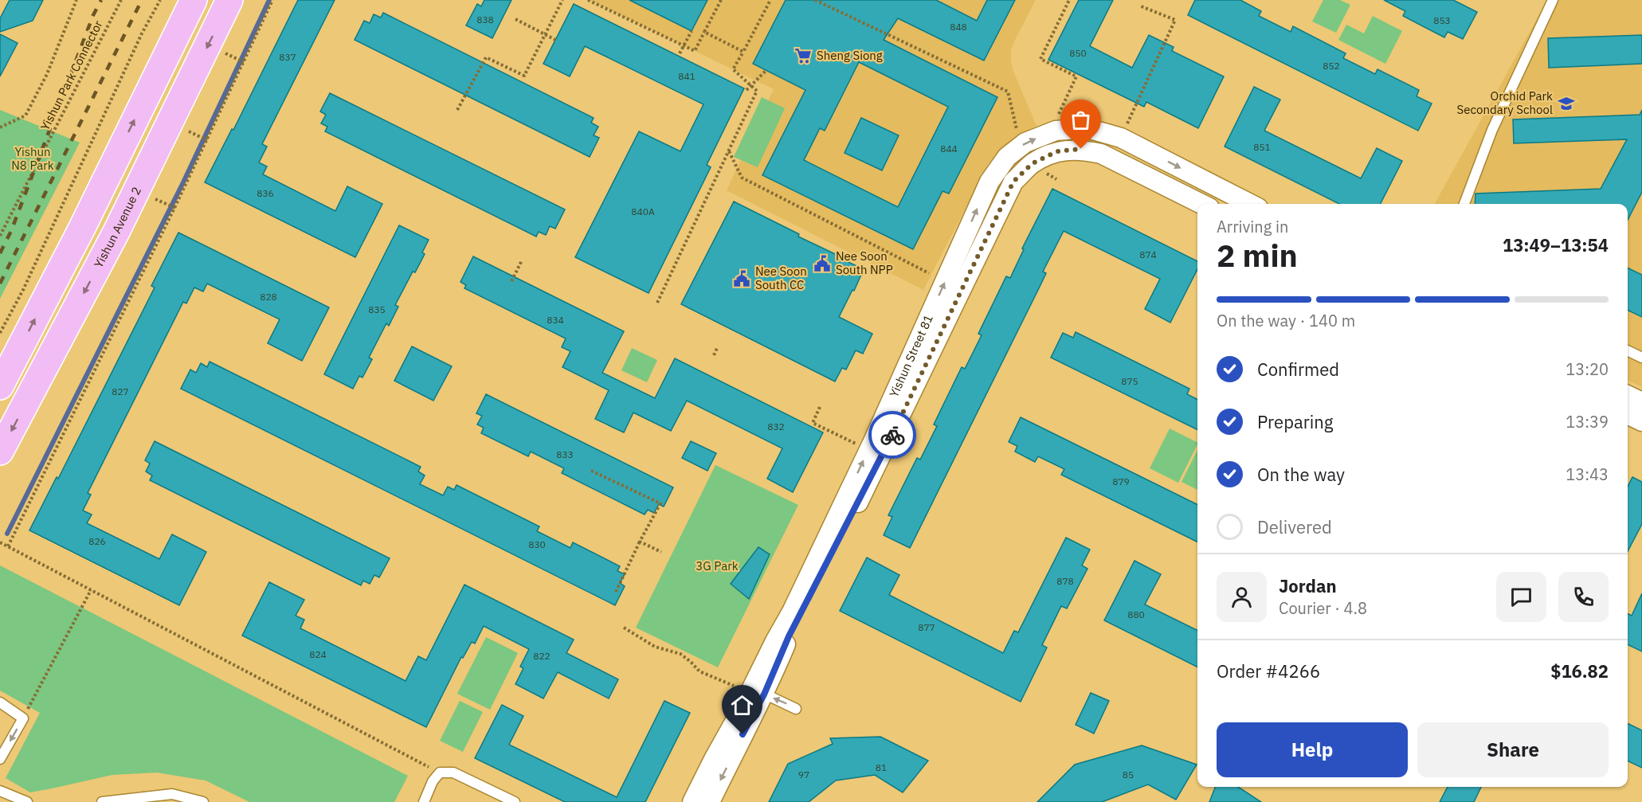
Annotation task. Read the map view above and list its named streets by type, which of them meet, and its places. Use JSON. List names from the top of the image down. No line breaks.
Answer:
{"streets":{"main road":["Yishun Avenue 2"],"street":["Yishun Street 81"],"path":["Yishun Park Connector"]},"parks":["Yishun N8 Park","3G Park"],"places":{"supermarket":["Sheng Siong"],"school or university":["Orchid Park Secondary School"],"public building":["Nee Soon South NPP","Nee Soon South CC"]},"house_numbers":["838","853","848","850","837","852","841","851","844","836","840A","874","828","835","834","875","827","832","833","879","826","830","878","880","877","824","822","81","97","85"],"page":{"heading":["2 min","Arriving in","13:49–13:54"],"panel":["Jordan","Courier · 4.8","Order #4266","$16.82"],"bar":"On the way · 140 m","list":[["Confirmed","13:20"],["Preparing","13:39"],["On the way","13:43"],"Delivered"],"buttons":["Help","Share"]}}
